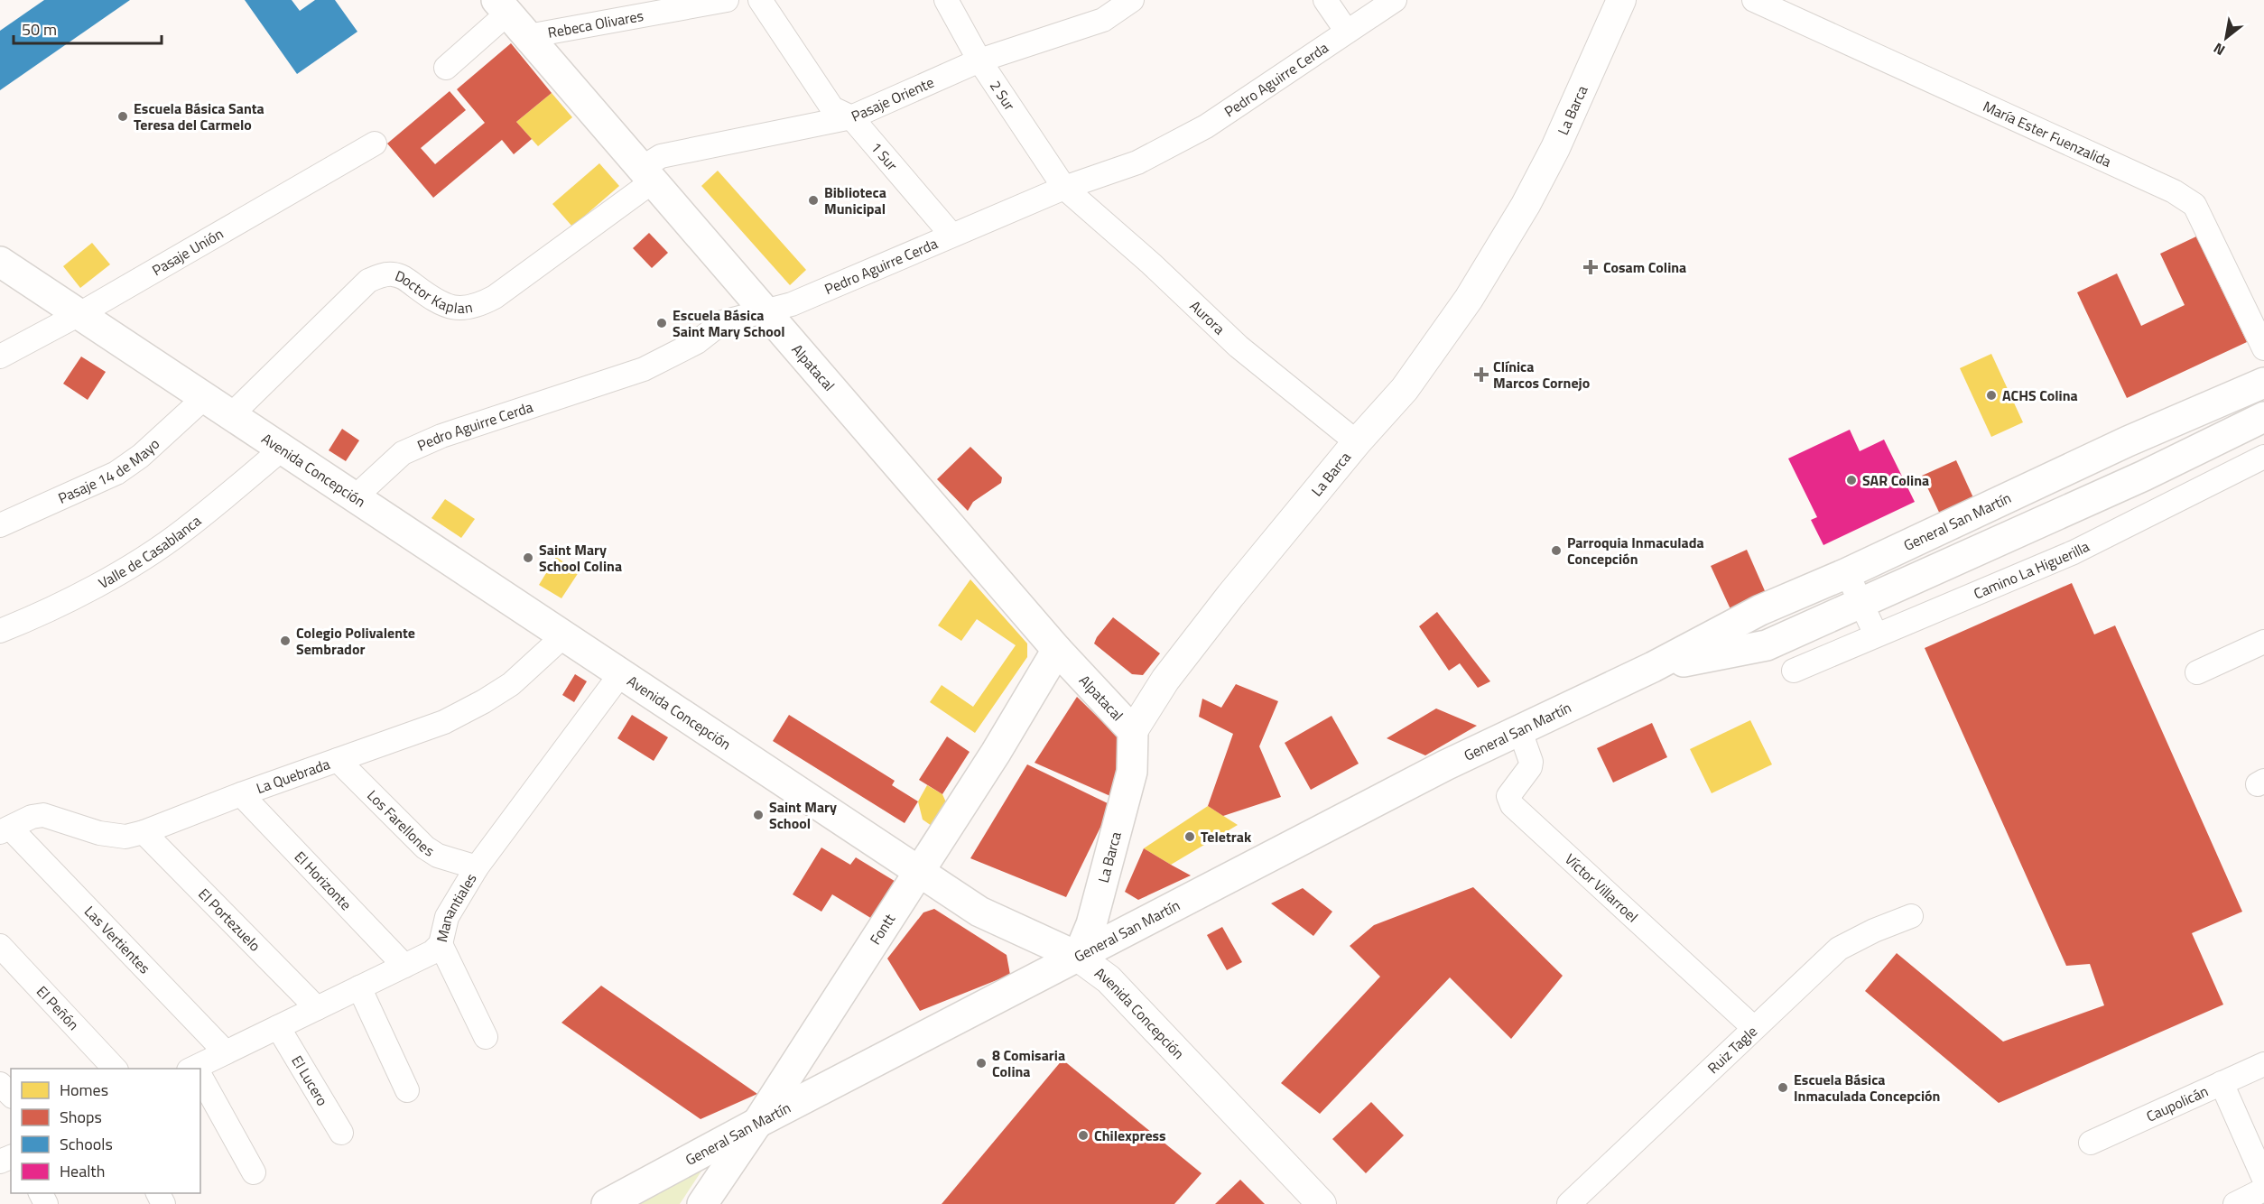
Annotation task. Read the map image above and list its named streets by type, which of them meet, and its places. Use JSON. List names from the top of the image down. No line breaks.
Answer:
{"streets":{"main road":["La Barca","Alpatacal","Avenida Concepción","General San Martín","Fontt"],"street":["Rebeca Olivares","Pedro Aguirre Cerda","2 Sur","Pasaje Oriente","María Ester Fuenzalida","1 Sur","Pasaje Unión","Doctor Kaplan","Aurora","Pasaje 14 de Mayo","Valle de Casablanca","Camino La Higuerilla","La Quebrada","Los Farellones","El Horizonte","Víctor Villarroel","Manantiales","El Portezuelo","Las Vertientes","El Peñón","Ruiz Tagle","El Lucero","Caupolicán"]},"crossings":[["Rebeca Olivares","Alpatacal"],["Pedro Aguirre Cerda","2 Sur"],["Pedro Aguirre Cerda","1 Sur"],["Pedro Aguirre Cerda","Aurora"],["Pedro Aguirre Cerda","Alpatacal"],["Pedro Aguirre Cerda","Avenida Concepción"],["2 Sur","Pasaje Oriente"],["2 Sur","Aurora"],["Pasaje Oriente","1 Sur"],["Pasaje Oriente","Doctor Kaplan"],["Pasaje Oriente","Alpatacal"],["La Barca","Aurora"],["La Barca","Alpatacal"],["La Barca","Avenida Concepción"],["La Barca","General San Martín"],["Pasaje Unión","Avenida Concepción"],["Doctor Kaplan","Alpatacal"],["Doctor Kaplan","Avenida Concepción"],["Alpatacal","Fontt"],["Pasaje 14 de Mayo","Avenida Concepción"],["Avenida Concepción","General San Martín"],["Avenida Concepción","Valle de Casablanca"],["Avenida Concepción","La Quebrada"],["Avenida Concepción","Manantiales"],["Avenida Concepción","Fontt"],["General San Martín","Víctor Villarroel"],["General San Martín","Fontt"],["La Quebrada","Los Farellones"],["La Quebrada","El Horizonte"],["La Quebrada","El Portezuelo"],["La Quebrada","Las Vertientes"],["Los Farellones","Manantiales"],["El Horizonte","Manantiales"],["Víctor Villarroel","Ruiz Tagle"],["Manantiales","El Portezuelo"],["Manantiales","Las Vertientes"],["Manantiales","El Lucero"]],"places":{"other":["Escuela Básica Santa Teresa del Carmelo","Biblioteca Municipal","Escuela Básica Saint Mary School","ACHS Colina","SAR Colina","Parroquia Inmaculada Concepción","Saint Mary School Colina","Colegio Polivalente Sembrador","Saint Mary School","Teletrak","8 Comisaria Colina","Escuela Básica Inmaculada Concepción","Chilexpress"],"health":["Cosam Colina","Clínica Marcos Cornejo"]},"legend":["Homes","Shops","Schools","Health"],"scale_bar":"50 m","north":"bottom left"}
